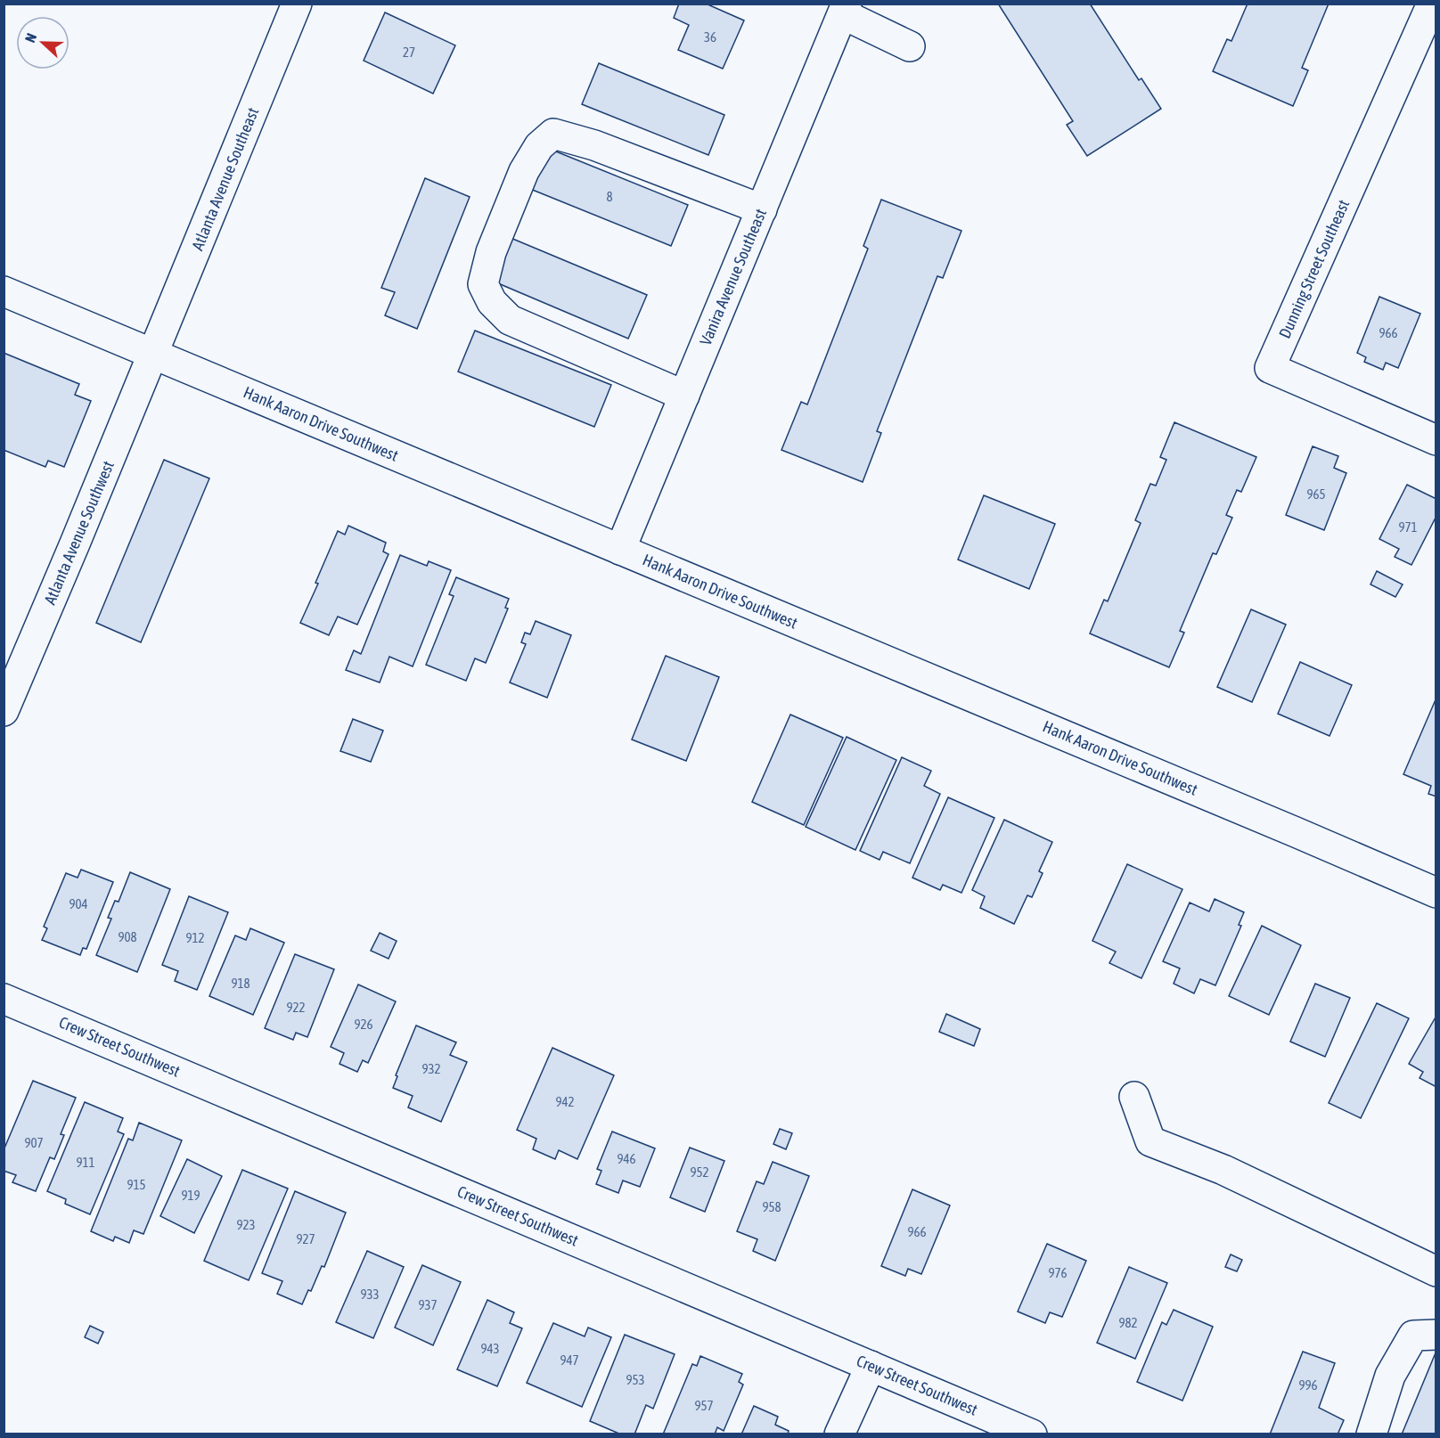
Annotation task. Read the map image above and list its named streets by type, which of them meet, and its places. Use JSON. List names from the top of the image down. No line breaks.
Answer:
{"streets":{"street":["Atlanta Avenue Southeast","Dunning Street Southeast","Vanira Avenue Southeast","Hank Aaron Drive Southwest","Atlanta Avenue Southwest","Crew Street Southwest"]},"crossings":[["Atlanta Avenue Southeast","Hank Aaron Drive Southwest"],["Atlanta Avenue Southeast","Atlanta Avenue Southwest"],["Vanira Avenue Southeast","Hank Aaron Drive Southwest"],["Hank Aaron Drive Southwest","Atlanta Avenue Southwest"]],"house_numbers":["36","27","8","966","965","971","904","908","912","918","922","926","932","942","907","946","911","952","915","919","958","923","966","927","976","933","937","982","943","947","953","996","957"],"north":"left"}
